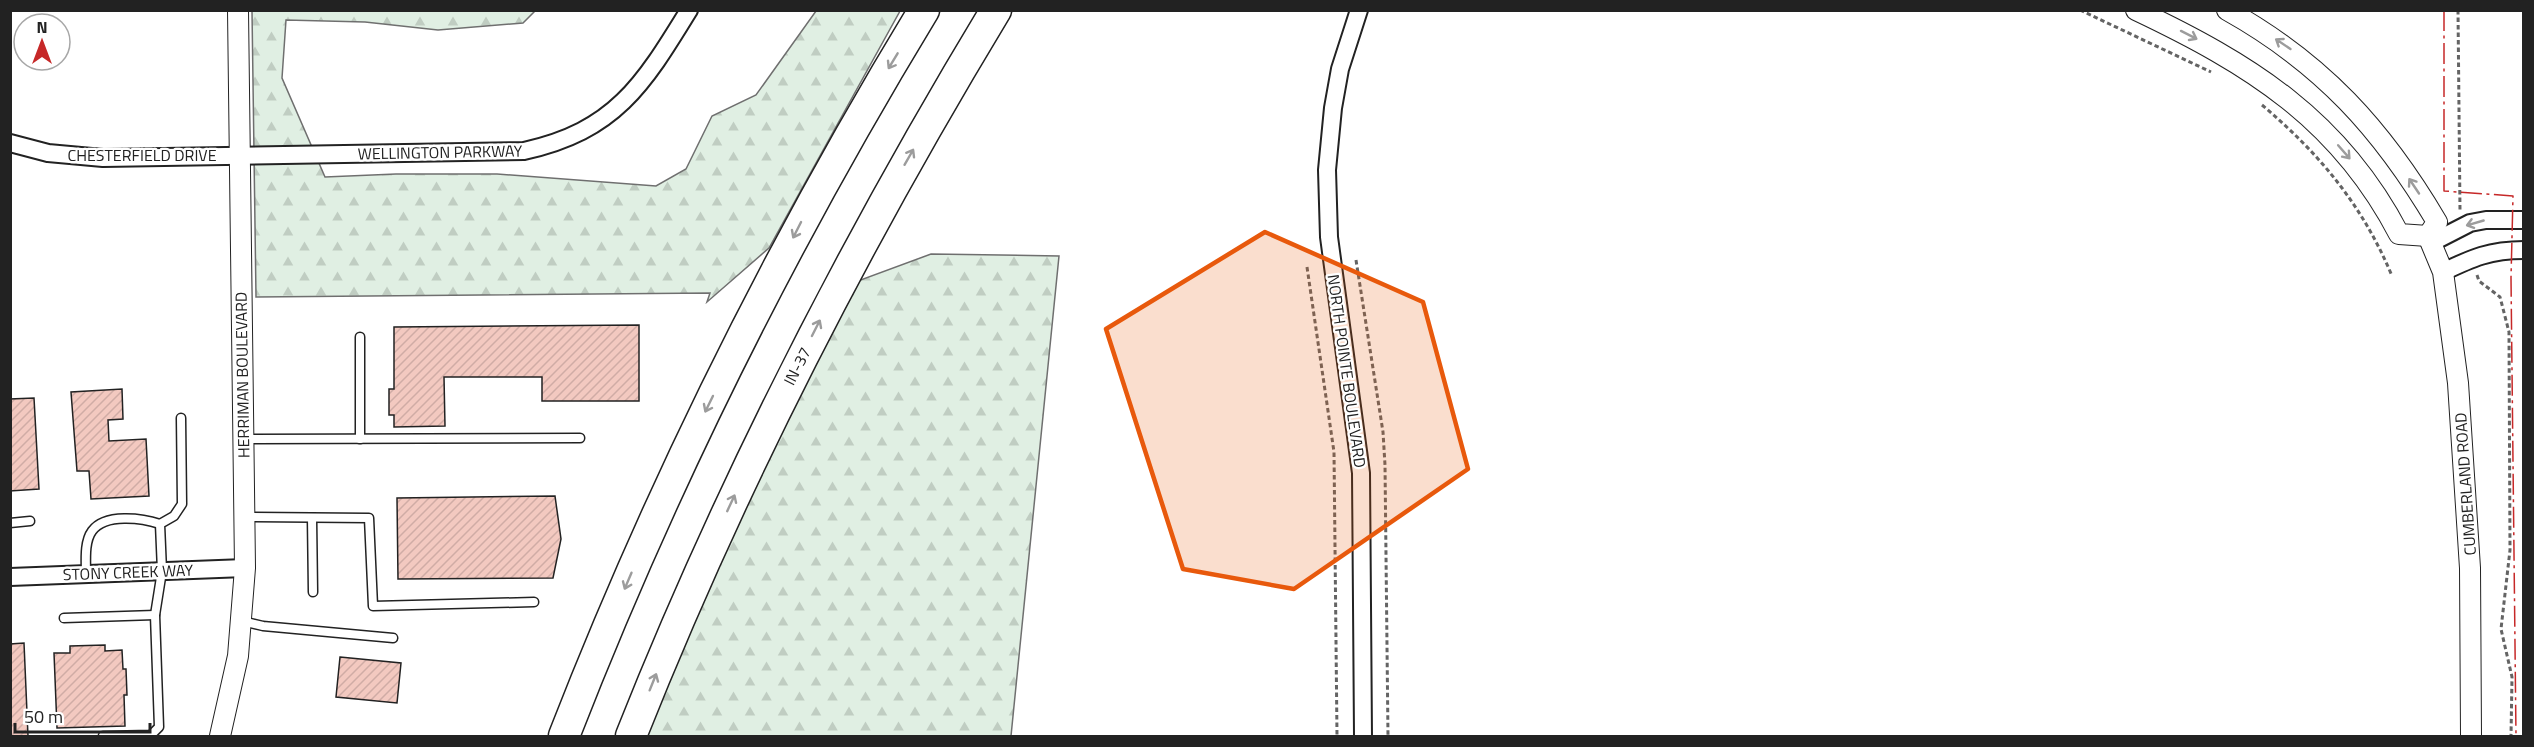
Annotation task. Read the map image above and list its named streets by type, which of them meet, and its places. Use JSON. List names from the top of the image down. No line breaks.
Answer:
{"streets":{"highway":["IN-37"],"street":["WELLINGTON PARKWAY","CHESTERFIELD DRIVE","NORTH POINTE BOULEVARD","HERRIMAN BOULEVARD","CUMBERLAND ROAD","STONY CREEK WAY"]},"crossings":[["WELLINGTON PARKWAY","CHESTERFIELD DRIVE"],["WELLINGTON PARKWAY","HERRIMAN BOULEVARD"],["CHESTERFIELD DRIVE","HERRIMAN BOULEVARD"],["HERRIMAN BOULEVARD","STONY CREEK WAY"]],"scale_bar":"50 m","north":"top"}
